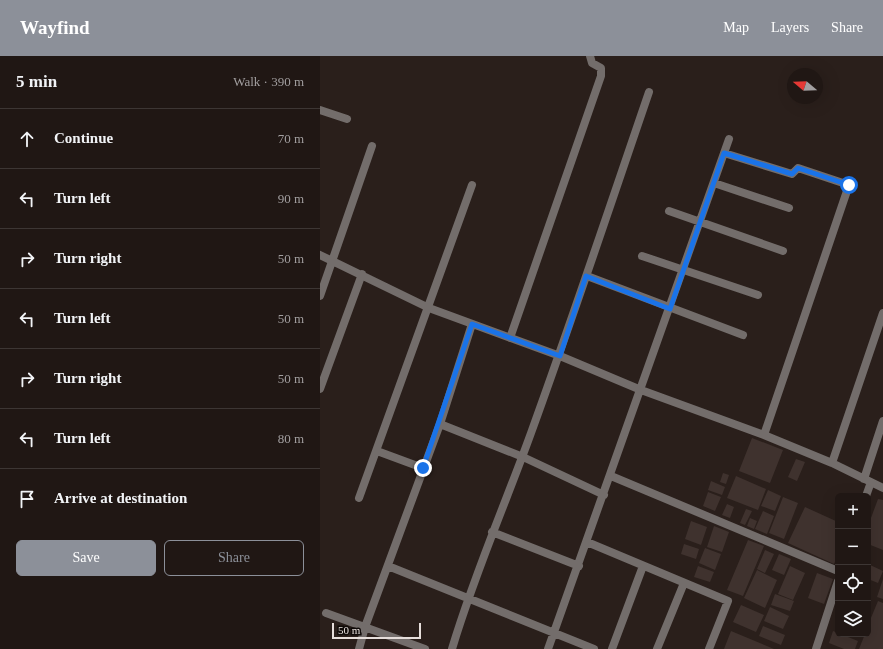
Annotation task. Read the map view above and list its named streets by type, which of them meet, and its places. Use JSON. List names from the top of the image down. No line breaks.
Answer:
{"scale_bar":"50 m","north":"left","page":{"header":"Wayfind","nav":["Map","Layers","Share"],"heading":["5 min","Walk · 390 m"],"list":[["Continue","70 m"],["Turn left","90 m"],["Turn right","50 m"],["Turn left","50 m"],["Turn right","50 m"],["Turn left","80 m"],"Arrive at destination"],"map_buttons":["+","−"],"buttons":["Save","Share"],"scale":"50 m"}}
